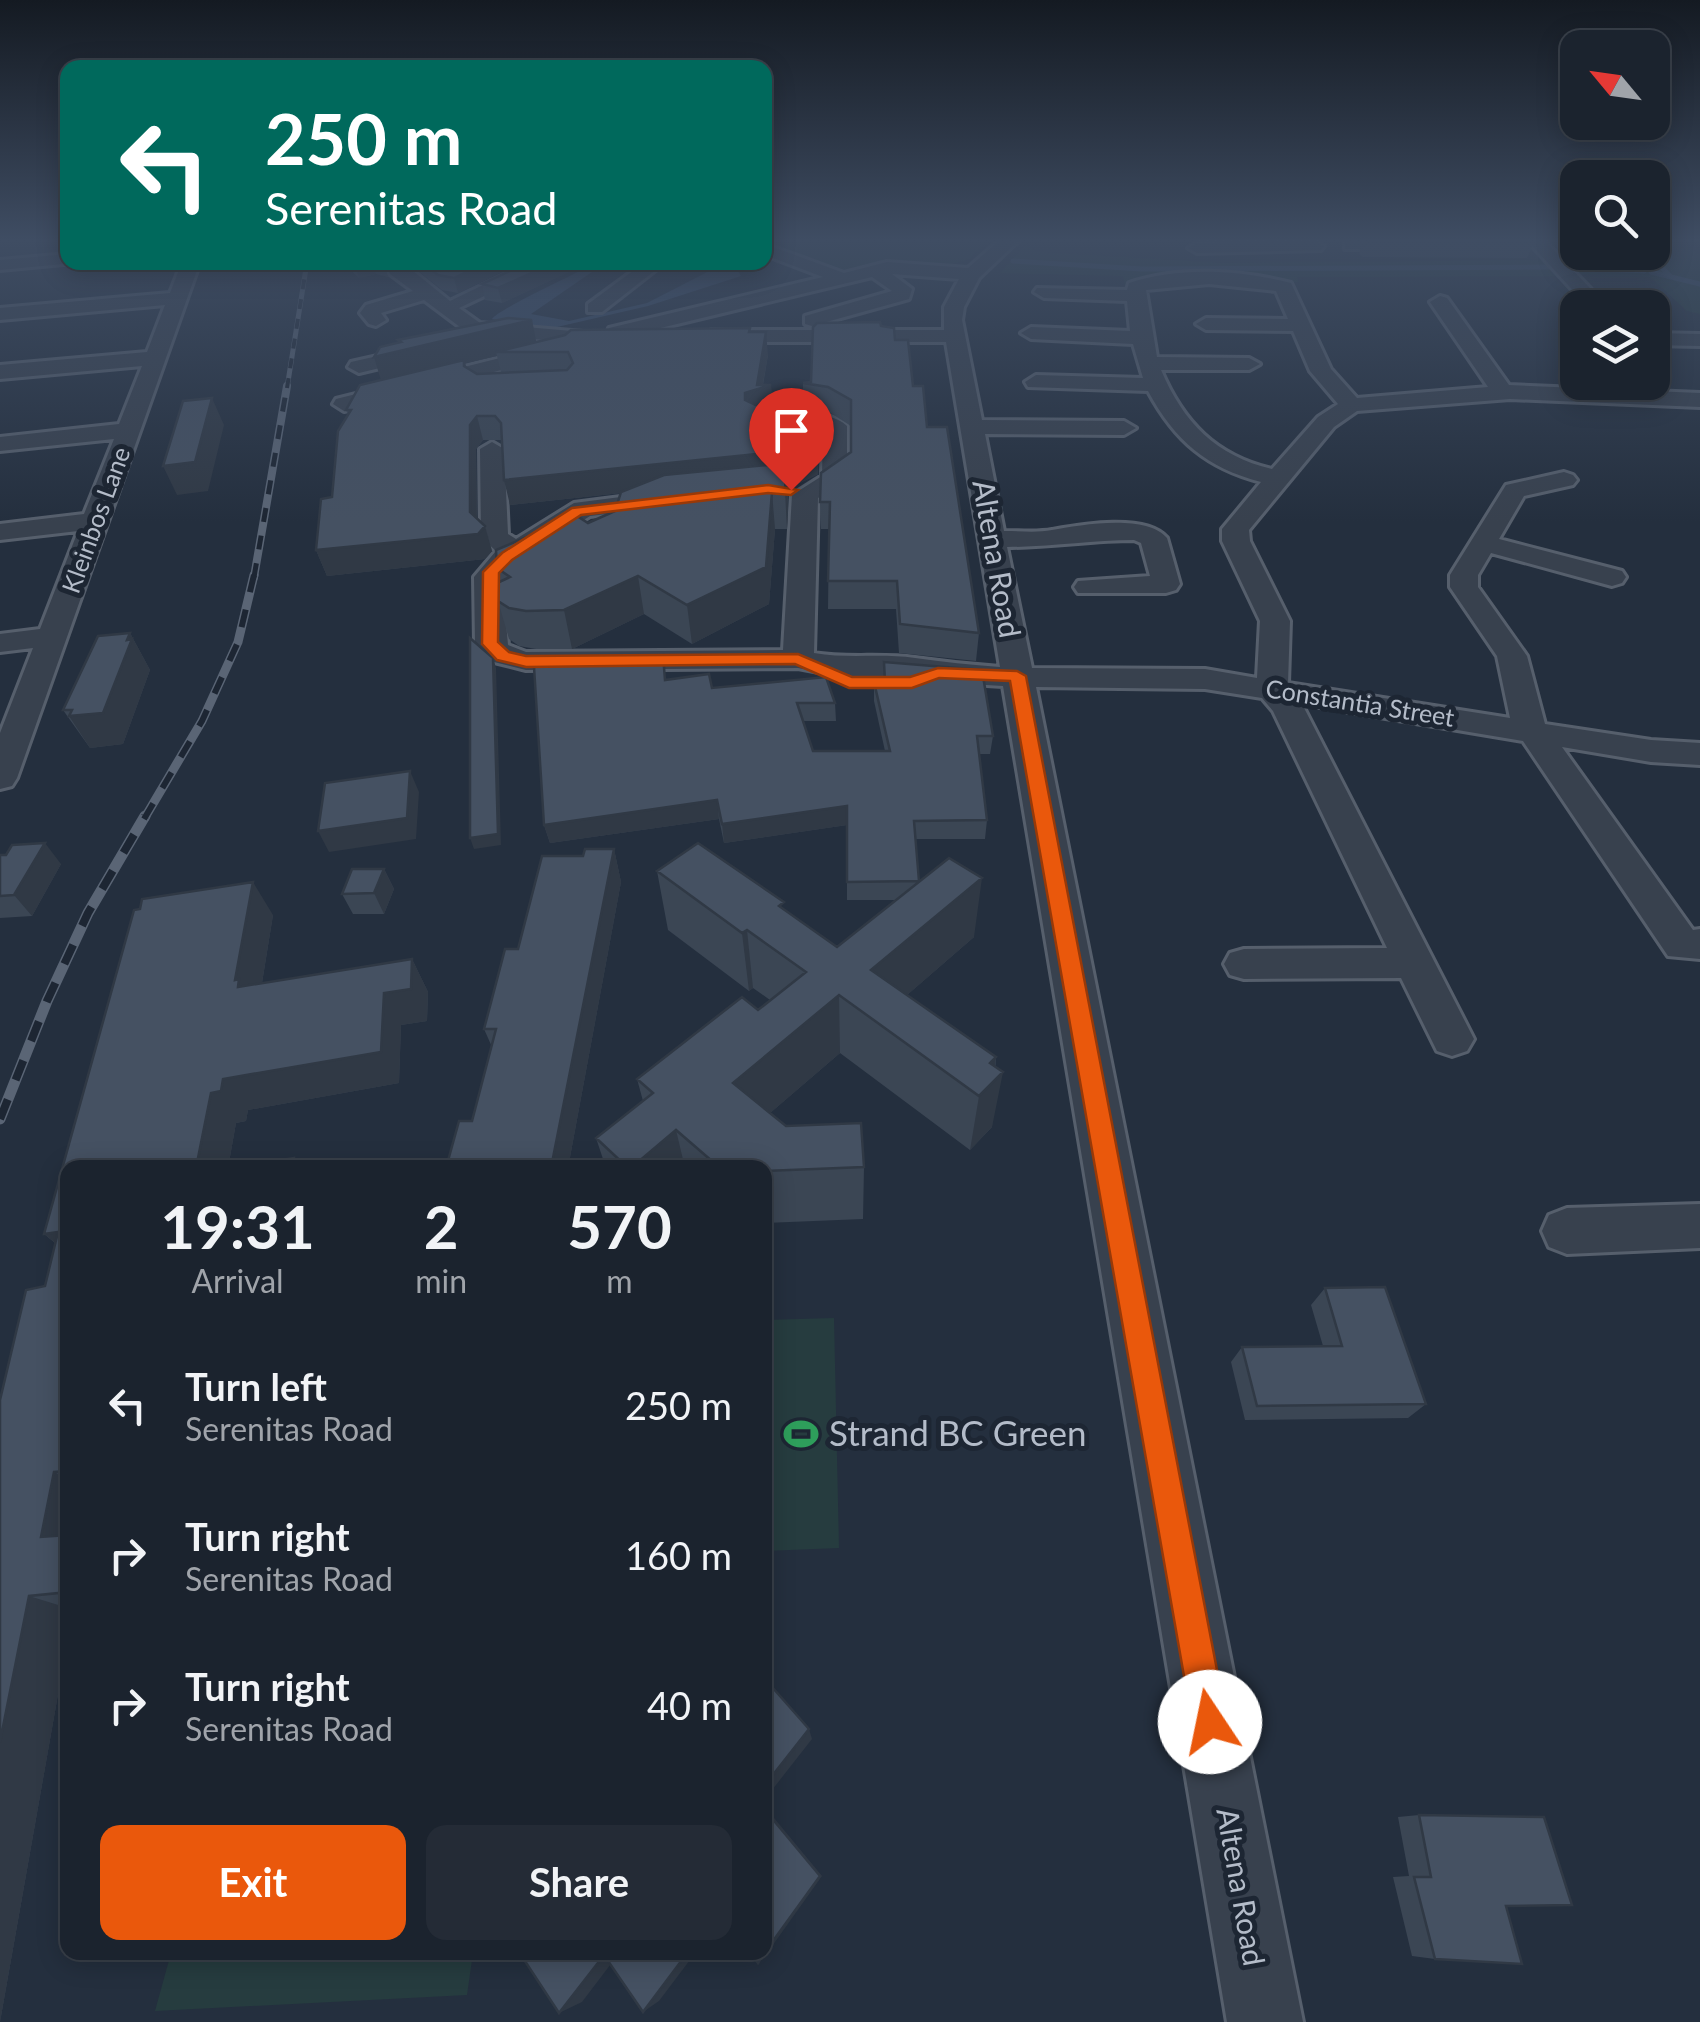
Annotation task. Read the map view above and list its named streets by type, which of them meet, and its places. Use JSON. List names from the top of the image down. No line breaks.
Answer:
{"streets":{"street":["Kleinbos Lane","Altena Road","Constantia Street"]},"crossings":[["Altena Road","Constantia Street"]],"places":{"sports":["Strand BC Green"]},"north":"top left","page":{"turn":["250 m","Serenitas Road"],"eta":["19:31","Arrival","2","min","570","m"],"list":[{"name":"Turn left","note":"Serenitas Road","value":"250 m"},{"name":"Turn right","note":"Serenitas Road","value":"160 m"},{"name":"Turn right","note":"Serenitas Road","value":"40 m"}],"buttons":["Exit","Share"]}}
